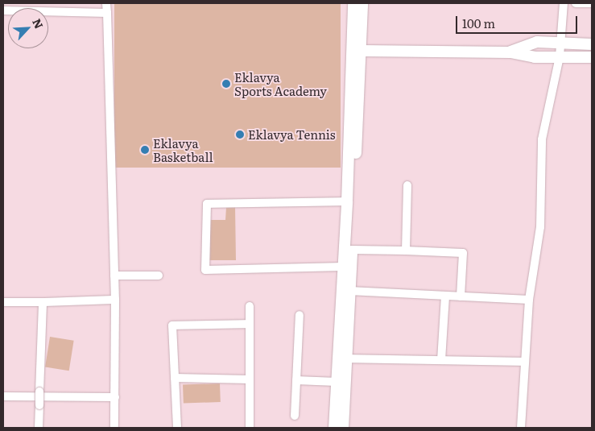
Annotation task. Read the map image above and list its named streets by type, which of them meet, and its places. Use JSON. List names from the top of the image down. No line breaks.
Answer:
{"places":["Eklavya Sports Academy","Eklavya Tennis","Eklavya Basketball"],"scale_bar":"100 m","north":"top right"}
